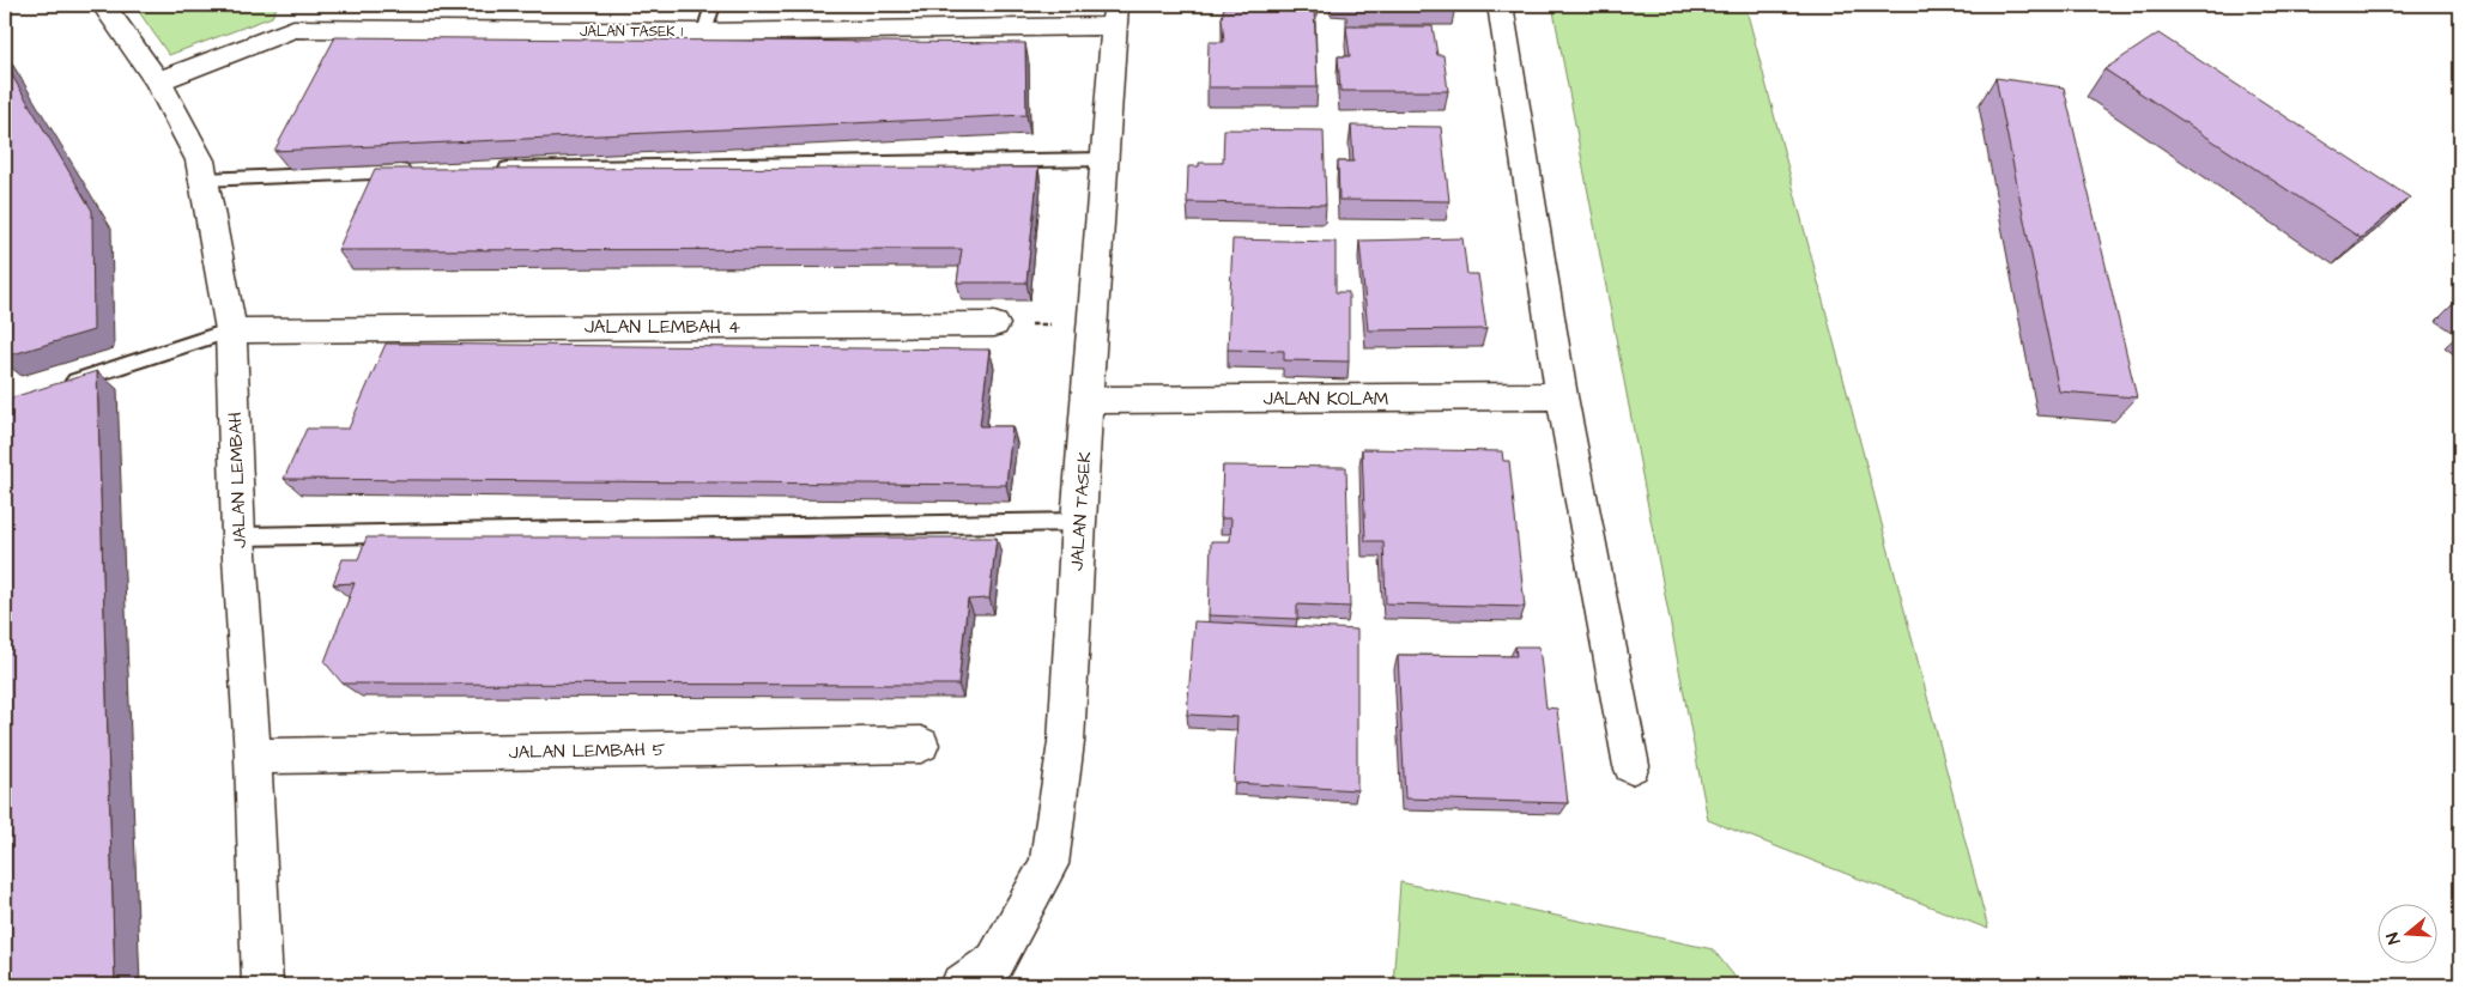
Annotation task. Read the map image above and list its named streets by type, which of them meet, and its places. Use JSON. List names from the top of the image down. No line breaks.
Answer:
{"streets":{"street":["JALAN TASEK 1","JALAN LEMBAH 4","JALAN KOLAM","JALAN LEMBAH","JALAN TASEK","JALAN LEMBAH 5"]},"crossings":[["JALAN TASEK 1","JALAN LEMBAH"],["JALAN TASEK 1","JALAN TASEK"],["JALAN LEMBAH 4","JALAN LEMBAH"],["JALAN KOLAM","JALAN TASEK"],["JALAN LEMBAH","JALAN LEMBAH 5"]],"north":"left"}
